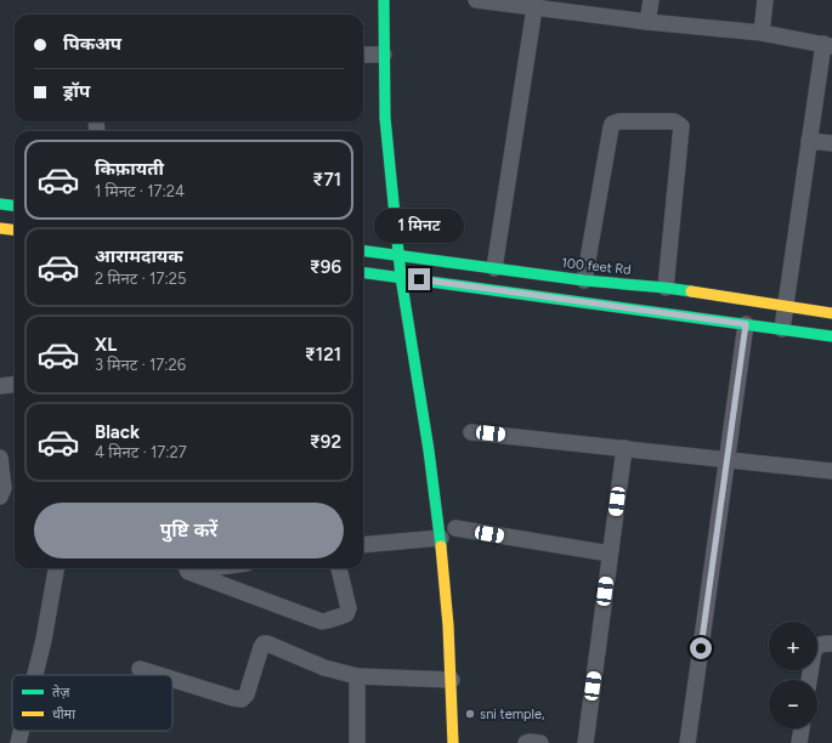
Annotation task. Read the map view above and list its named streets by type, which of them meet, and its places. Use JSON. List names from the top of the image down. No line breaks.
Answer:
{"streets":{"main road":["100 feet Rd"]},"places":["sni temple,"],"legend":["तेज़","धीमा"],"page":{"banner":["पिकअप","ड्रॉप"],"list":[{"name":"किफ़ायती","note":"1 मिनट · 17:24","value":"₹71"},{"name":"आरामदायक","note":"2 मिनट · 17:25","value":"₹96"},{"name":"XL","note":"3 मिनट · 17:26","value":"₹121"},{"name":"Black","note":"4 मिनट · 17:27","value":"₹92"}],"bubble":"1 मिनट","buttons":"पुष्टि करें","map_buttons":["+","−"]}}
